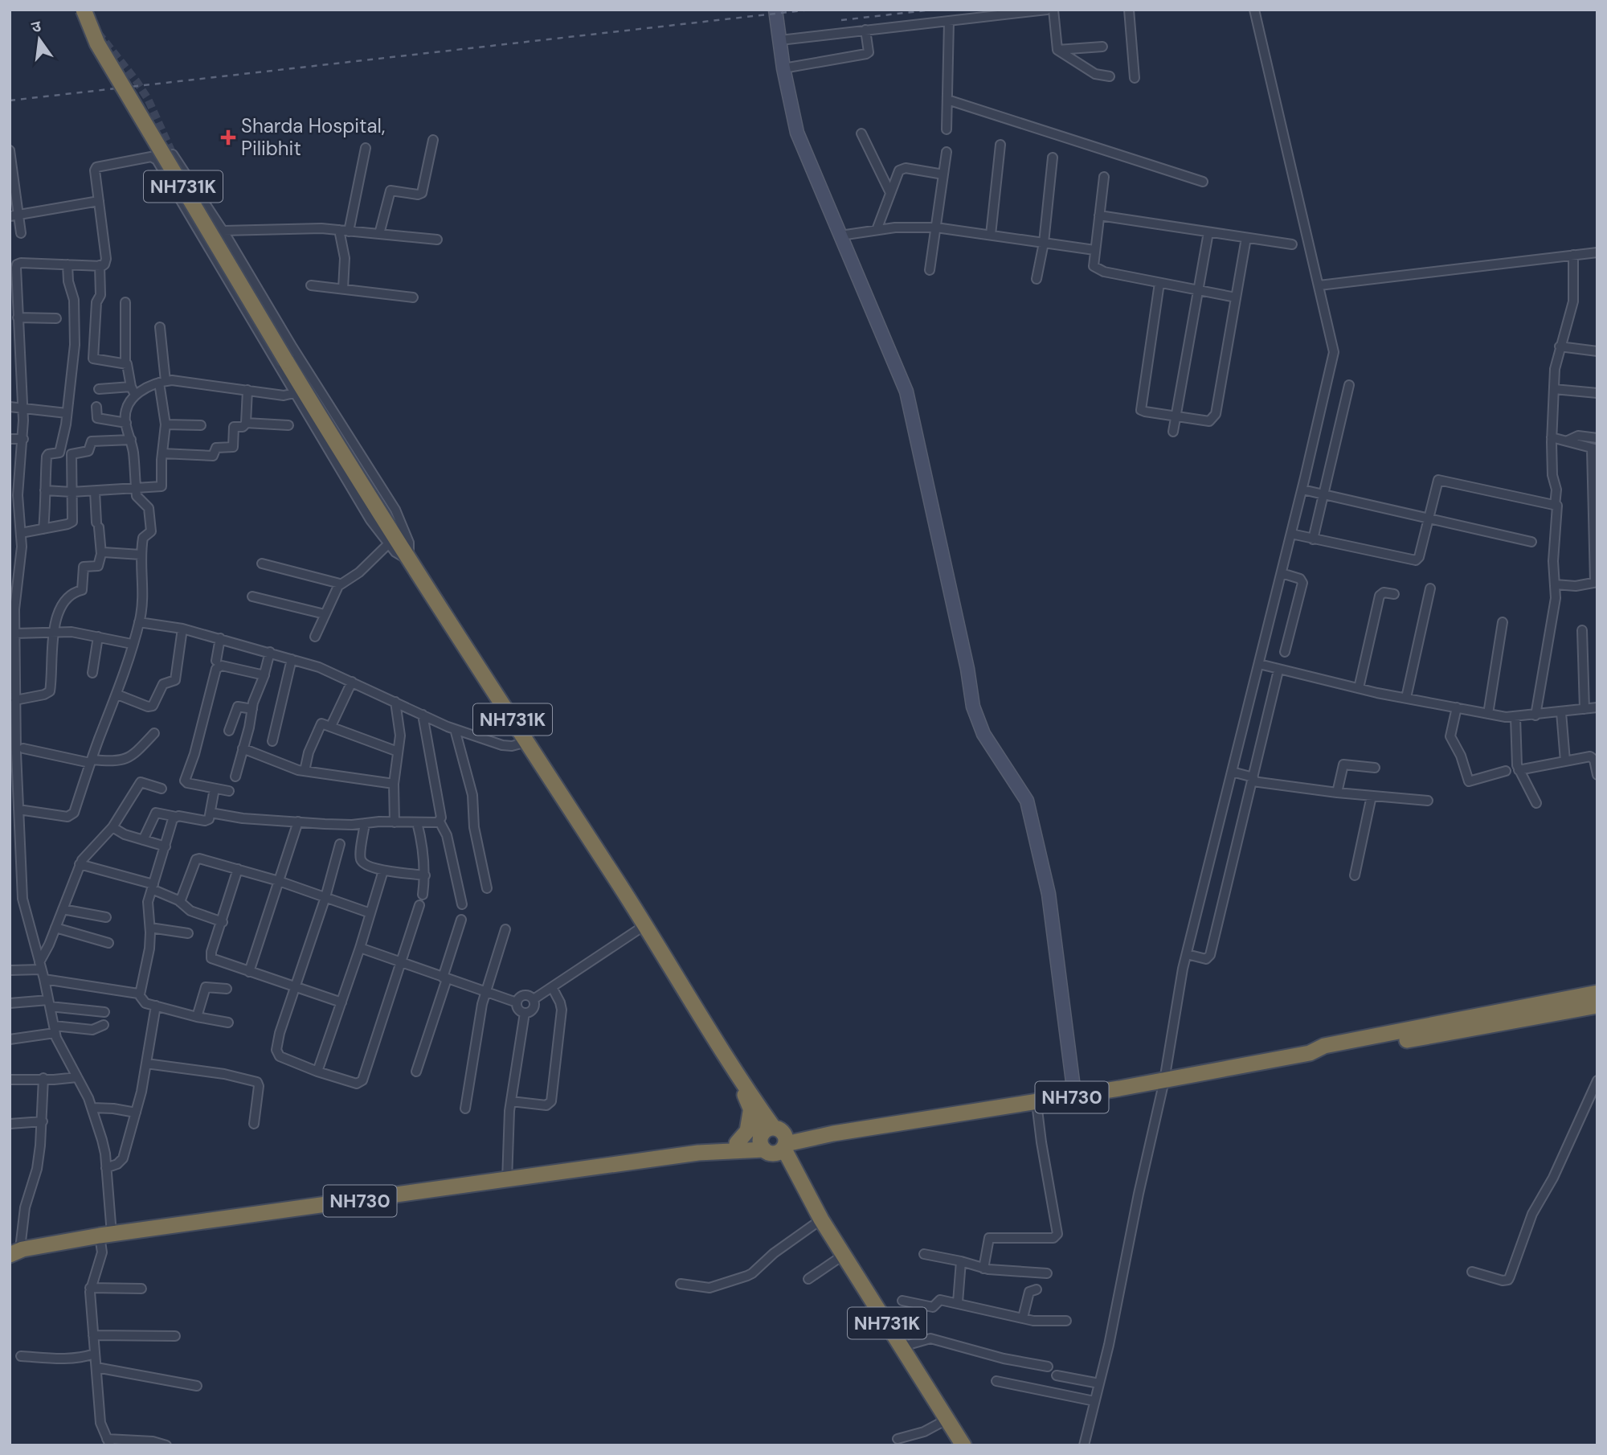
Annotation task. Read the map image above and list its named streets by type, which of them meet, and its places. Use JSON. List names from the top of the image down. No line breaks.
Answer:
{"streets":{"highway":["NH731K","NH730"]},"crossings":[["NH731K","NH730"]],"places":{"health":["Sharda Hospital, Pilibhit"]},"north":"top"}
